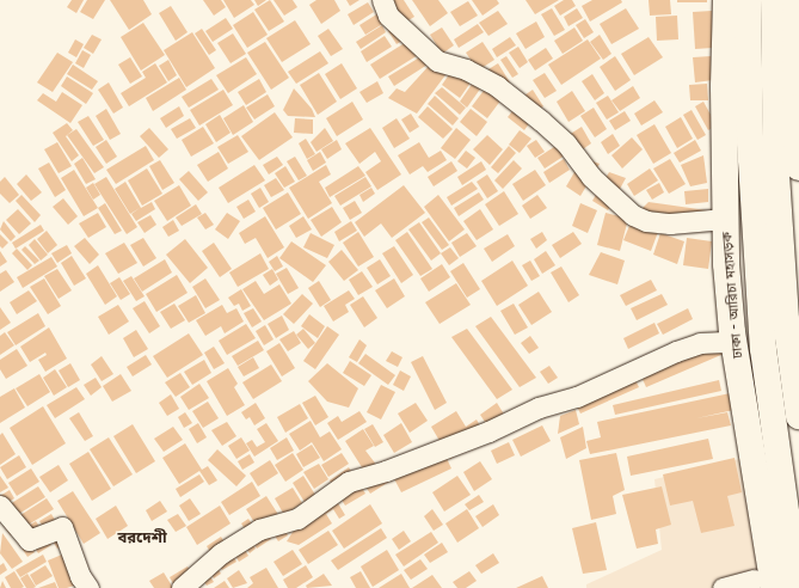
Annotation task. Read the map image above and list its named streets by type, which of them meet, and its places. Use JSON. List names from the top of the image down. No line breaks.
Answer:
{"streets":{"highway":["ঢাকা - আরিচা মহাসড়ক"]},"districts":["বরদেশী"]}
